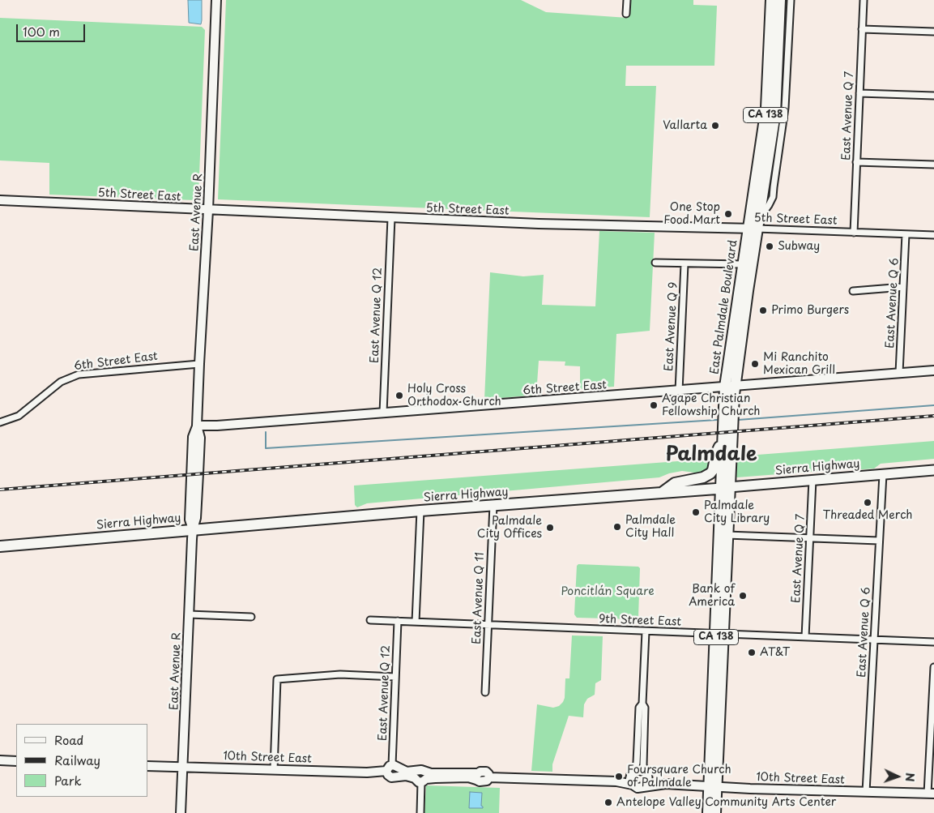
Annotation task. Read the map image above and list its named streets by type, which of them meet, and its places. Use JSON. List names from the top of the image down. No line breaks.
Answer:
{"streets":{"highway":["CA 138","East Palmdale Boulevard","Sierra Highway"],"street":["East Avenue Q 7","5th Street East","East Avenue R","East Avenue Q 6","East Avenue Q 12","East Avenue Q 9","6th Street East","East Avenue Q 11","9th Street East","10th Street East"]},"crossings":[["East Avenue Q 7","5th Street East"],["East Avenue Q 7","Sierra Highway"],["East Avenue Q 7","9th Street East"],["5th Street East","East Avenue R"],["5th Street East","East Avenue Q 6"],["5th Street East","East Palmdale Boulevard"],["5th Street East","East Avenue Q 12"],["East Avenue R","6th Street East"],["East Avenue R","Sierra Highway"],["East Avenue R","10th Street East"],["East Avenue Q 6","6th Street East"],["East Avenue Q 6","Sierra Highway"],["East Avenue Q 6","9th Street East"],["East Avenue Q 6","10th Street East"],["East Palmdale Boulevard","6th Street East"],["East Palmdale Boulevard","Sierra Highway"],["East Palmdale Boulevard","9th Street East"],["East Palmdale Boulevard","10th Street East"],["East Avenue Q 12","6th Street East"],["East Avenue Q 12","9th Street East"],["East Avenue Q 12","10th Street East"],["East Avenue Q 9","6th Street East"],["Sierra Highway","East Avenue Q 11"],["East Avenue Q 11","9th Street East"]],"districts":["Palmdale"],"parks":["Poncitlán Square"],"places":["Vallarta","One Stop Food Mart","Subway","Primo Burgers","Mi Ranchito Mexican Grill","Holy Cross Orthodox Church","Agape Christian Fellowship Church","Threaded Merch","Palmdale City Library","Palmdale City Hall","Palmdale City Offices","Bank of America","AT&T","Foursquare Church of Palmdale","Antelope Valley Community Arts Center"],"legend":["Road","Railway","Park"],"scale_bar":"100 m","north":"right"}
